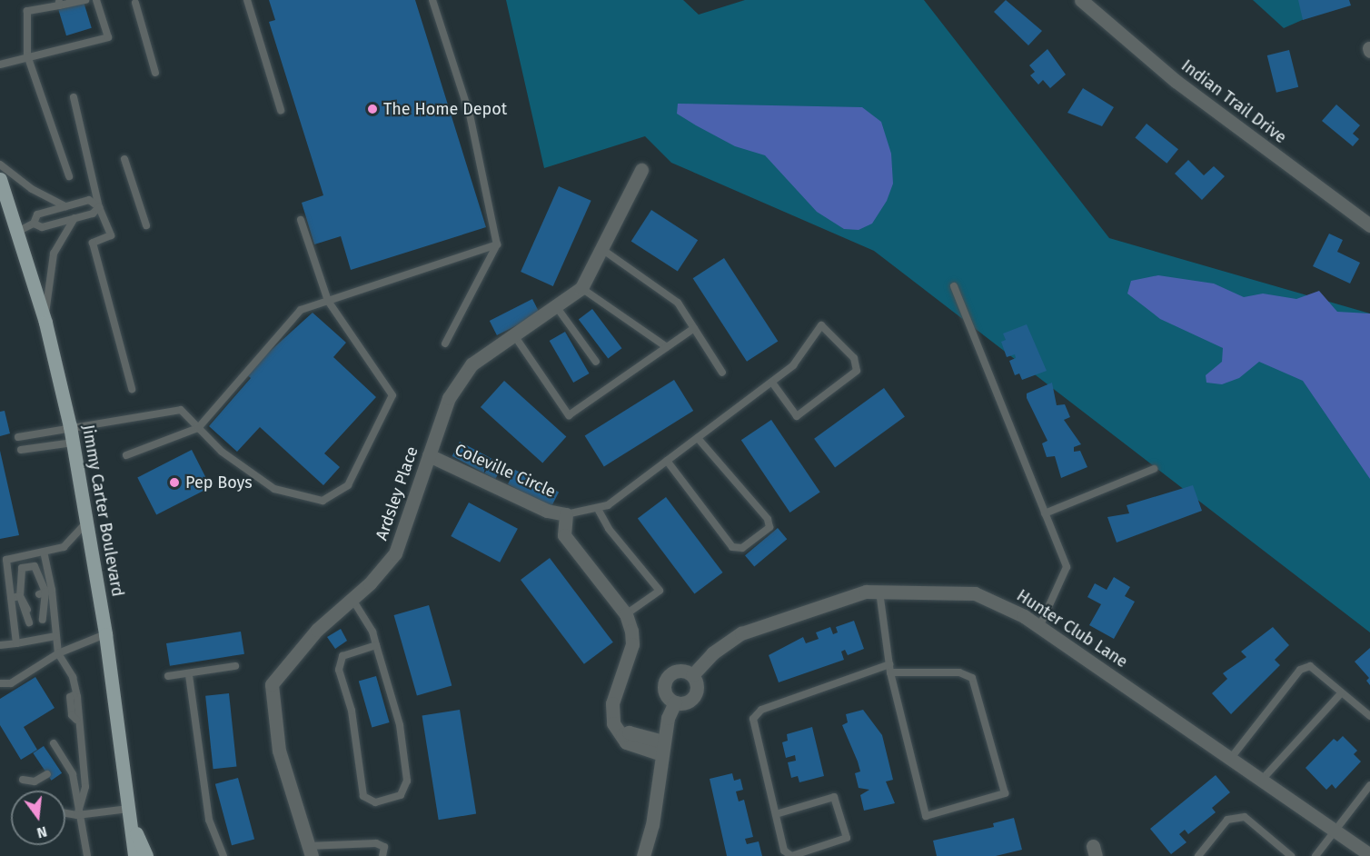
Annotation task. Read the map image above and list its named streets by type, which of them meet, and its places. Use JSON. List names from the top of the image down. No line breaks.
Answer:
{"streets":{"main road":["Jimmy Carter Boulevard"],"street":["Indian Trail Drive","Coleville Circle","Ardsley Place","Hunter Club Lane"]},"crossings":[["Coleville Circle","Ardsley Place"]],"places":["The Home Depot","Pep Boys"],"north":"bottom"}
